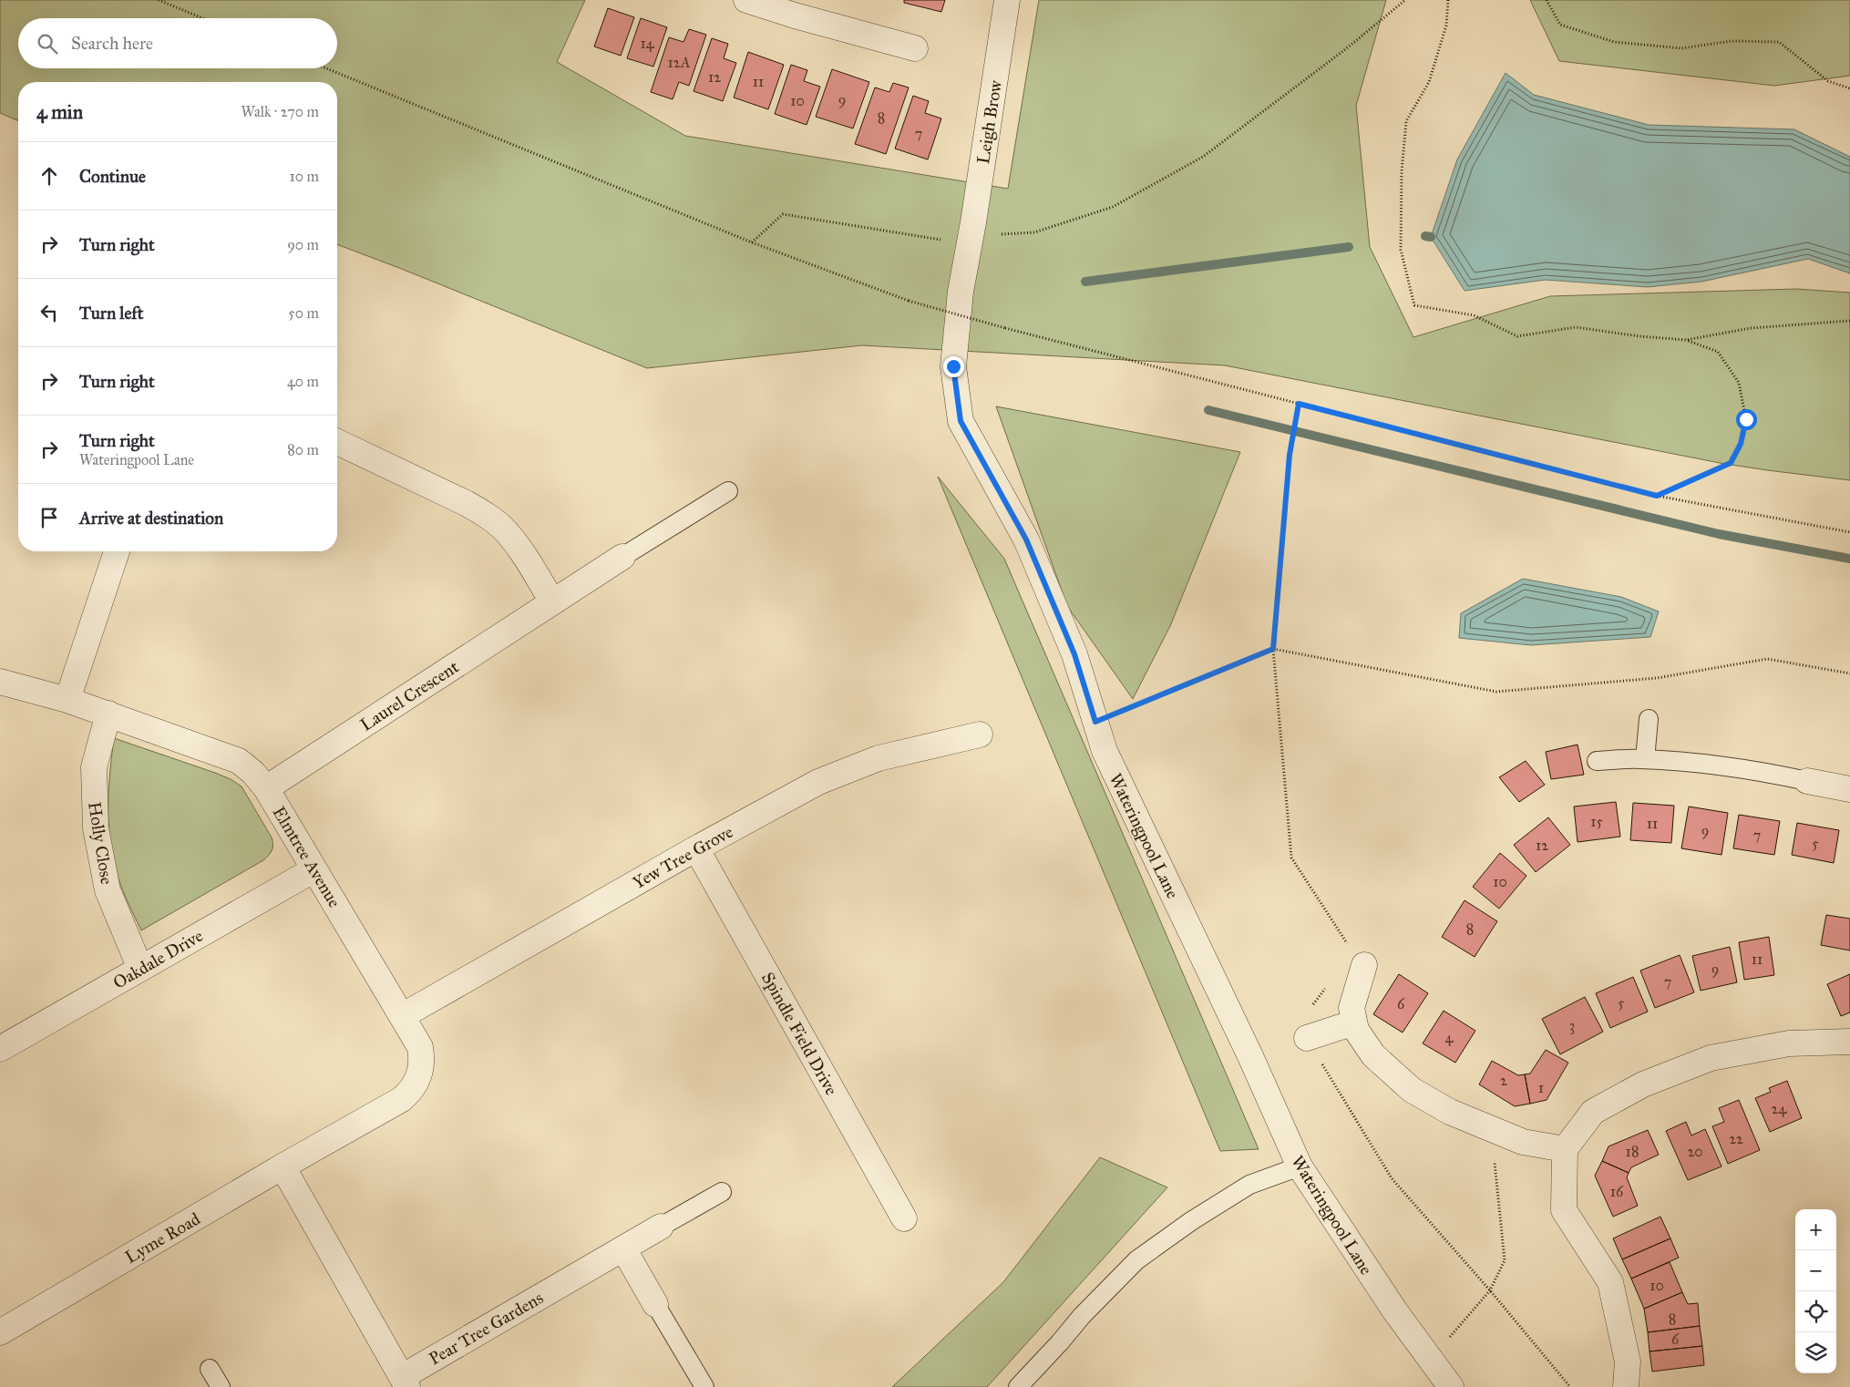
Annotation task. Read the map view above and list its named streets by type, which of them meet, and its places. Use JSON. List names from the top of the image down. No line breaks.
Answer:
{"streets":{"street":["Leigh Brow","Laurel Crescent","Wateringpool Lane","Holly Close","Elmtree Avenue","Yew Tree Grove","Oakdale Drive","Spindle Field Drive","Lyme Road","Pear Tree Gardens"]},"crossings":[["Leigh Brow","Wateringpool Lane"],["Laurel Crescent","Elmtree Avenue"],["Holly Close","Elmtree Avenue"],["Holly Close","Oakdale Drive"],["Elmtree Avenue","Yew Tree Grove"],["Elmtree Avenue","Oakdale Drive"],["Elmtree Avenue","Lyme Road"],["Yew Tree Grove","Spindle Field Drive"],["Lyme Road","Pear Tree Gardens"]],"house_numbers":["14","12A","12","11","9","10","8","7","15","11","9","7","5","12","10","8","11","9","7","5","6","3","4","2","1","24","22","18","20","16","10","8","6"],"page":{"search":"Search here","heading":["4 min","Walk · 270 m"],"list":[["Continue","10 m"],["Turn right","90 m"],["Turn left","50 m"],["Turn right","40 m"],["Turn right","Wateringpool Lane","80 m"],"Arrive at destination"],"map_buttons":["+","−"]}}
